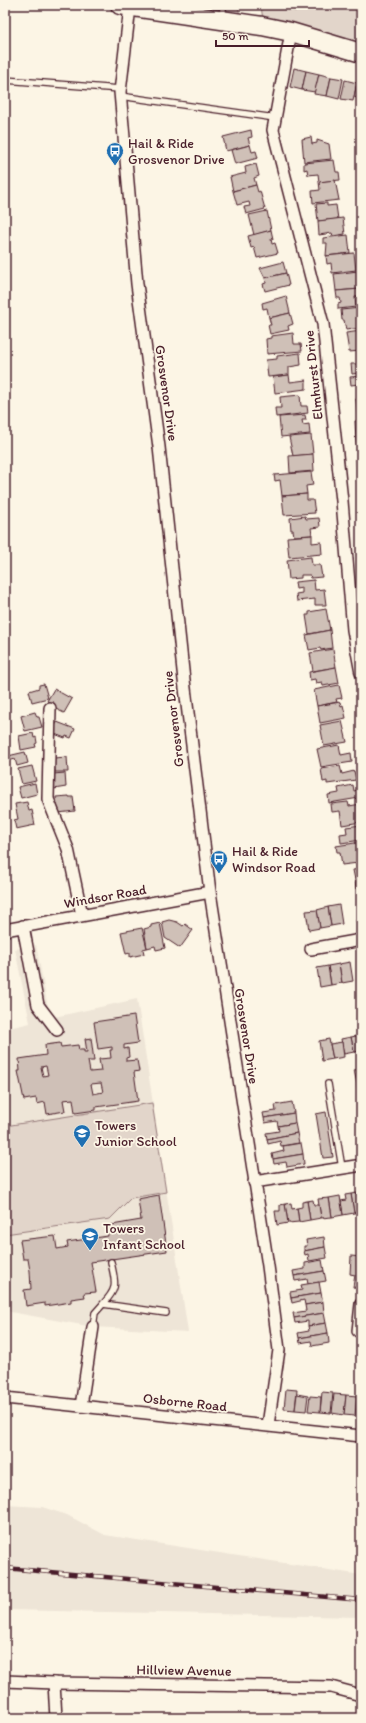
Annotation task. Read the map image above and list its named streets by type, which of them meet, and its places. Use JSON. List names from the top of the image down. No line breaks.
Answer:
{"streets":{"street":["Elmhurst Drive","Grosvenor Drive","Windsor Road","Osborne Road","Hillview Avenue"]},"crossings":[["Grosvenor Drive","Windsor Road"],["Grosvenor Drive","Osborne Road"]],"places":{"bus stop":["Hail & Ride Grosvenor Drive","Hail & Ride Windsor Road"],"school or university":["Towers Junior School","Towers Infant School"]},"scale_bar":"50 m"}
